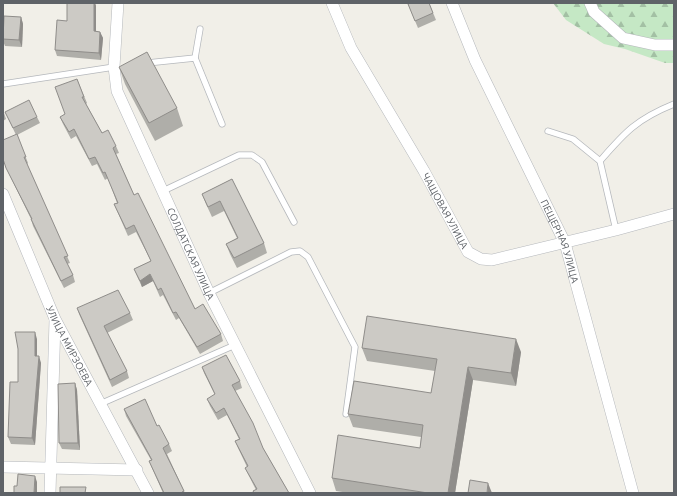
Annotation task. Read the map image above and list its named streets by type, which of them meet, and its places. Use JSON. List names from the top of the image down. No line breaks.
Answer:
{"streets":{"street":["ЧАЩОВАЯ УЛИЦА","ПЕЩЕРНАЯ УЛИЦА","СОЛДАТСКАЯ УЛИЦА","УЛИЦА МИРЗОЕВА"]},"crossings":[["ЧАЩОВАЯ УЛИЦА","ПЕЩЕРНАЯ УЛИЦА"]]}
